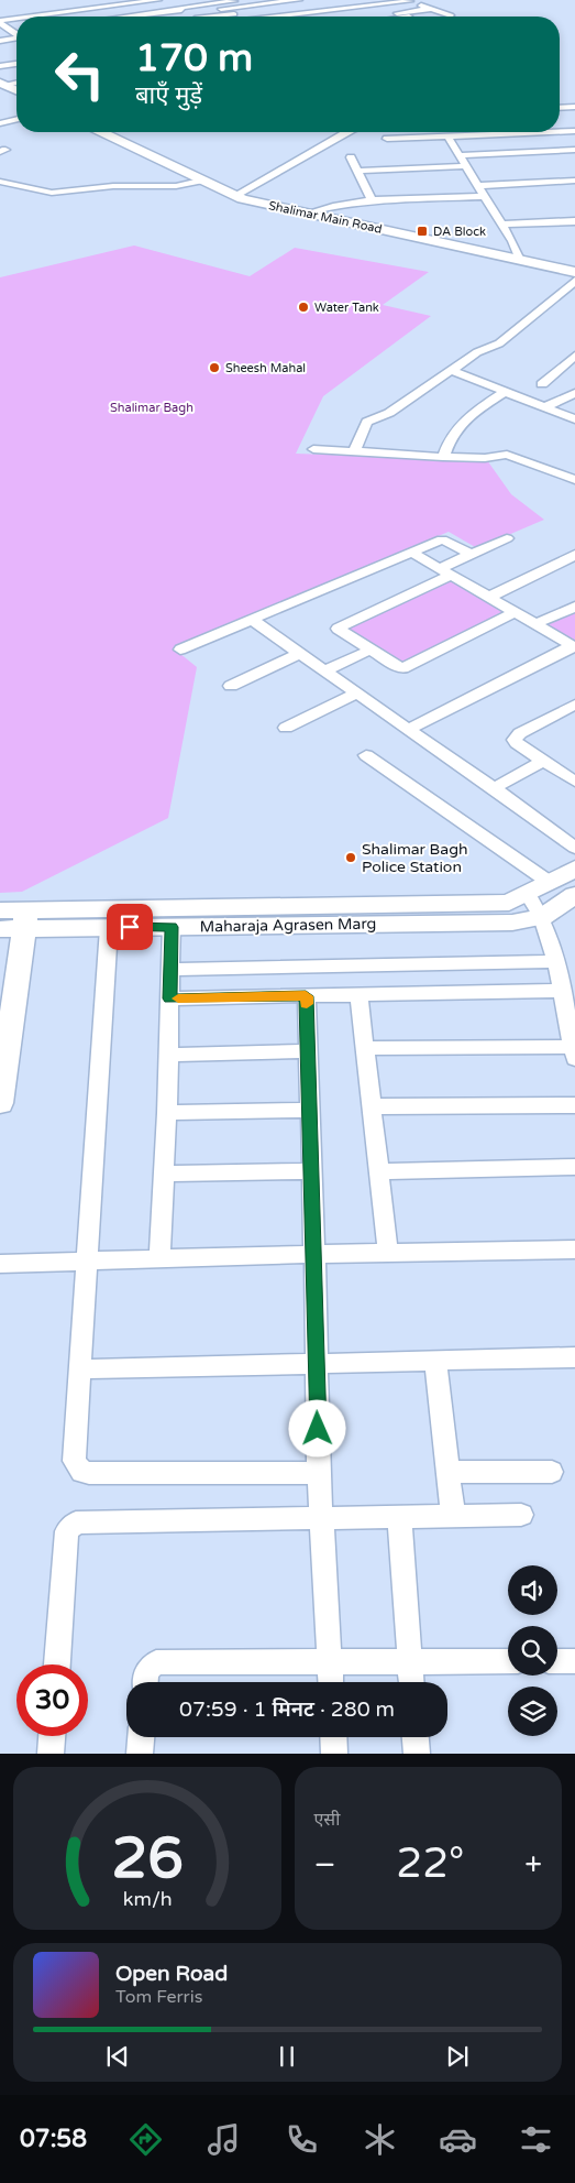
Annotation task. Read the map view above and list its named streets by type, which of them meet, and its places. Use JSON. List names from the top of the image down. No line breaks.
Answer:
{"streets":{"street":["Shalimar Main Road","Maharaja Agrasen Marg"]},"parks":["Shalimar Bagh"],"places":{"transit":["DA Block"],"other":["Water Tank","Sheesh Mahal","Shalimar Bagh Police Station"]},"page":{"turn":["170 m","बाएँ मुड़ें"],"limit":"30","trip":"07:59 · 1 मिनट · 280 m","tile":"एसी","heat":["−","22°","+"],"song":["Open Road","Tom Ferris"],"tabs":"07:58","gauge":["26","km/h"]}}
